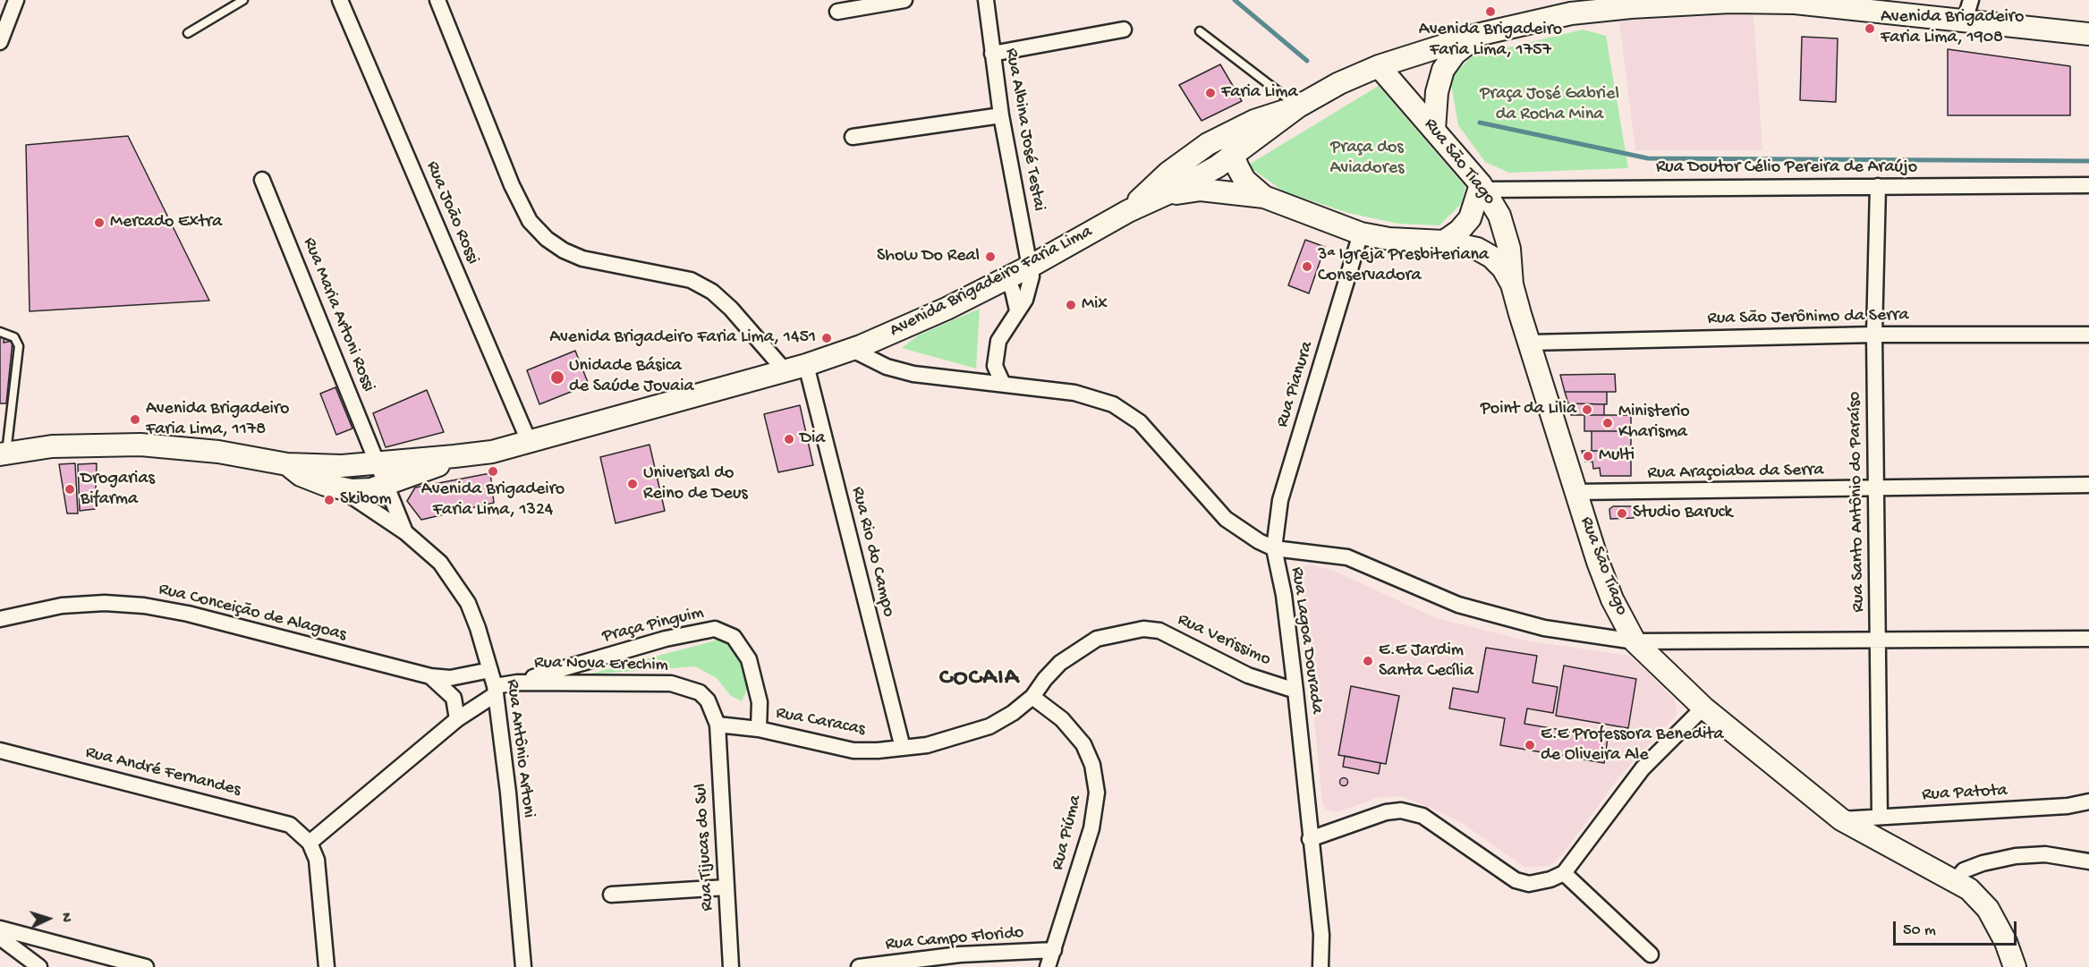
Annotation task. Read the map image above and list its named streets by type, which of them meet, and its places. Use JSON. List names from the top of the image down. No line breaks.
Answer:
{"streets":{"main road":["Rua São Tiago","Avenida Brigadeiro Faria Lima"],"street":["Rua Albina José Testai","Rua Doutor Célio Pereira de Araújo","Rua João Rossi","Rua Maria Artoni Rossi","Rua São Jerônimo da Serra","Rua Pianura","Rua Araçoiaba da Serra","Rua Santo Antônio do Paraíso","Rua Rio do Campo","Rua Conceição de Alagoas","Praça Pinguim","Rua Verissimo","Rua Lagoa Dourada","Rua Nova Erechim","Rua Caracas","Rua Antônio Artoni","Rua André Fernandes","Rua Patota","Rua Piúma","Rua Tijucas do Sul","Rua Campo Florido"]},"crossings":[["Rua Albina José Testai","Avenida Brigadeiro Faria Lima"],["Rua São Tiago","Rua Doutor Célio Pereira de Araújo"],["Rua São Tiago","Avenida Brigadeiro Faria Lima"],["Rua São Tiago","Rua São Jerônimo da Serra"],["Rua São Tiago","Rua Araçoiaba da Serra"],["Rua São Tiago","Rua Patota"],["Rua Doutor Célio Pereira de Araújo","Rua Santo Antônio do Paraíso"],["Rua João Rossi","Avenida Brigadeiro Faria Lima"],["Avenida Brigadeiro Faria Lima","Rua Maria Artoni Rossi"],["Avenida Brigadeiro Faria Lima","Rua Rio do Campo"],["Avenida Brigadeiro Faria Lima","Rua Lagoa Dourada"],["Avenida Brigadeiro Faria Lima","Rua Antônio Artoni"],["Rua Maria Artoni Rossi","Rua Antônio Artoni"],["Rua São Jerônimo da Serra","Rua Santo Antônio do Paraíso"],["Rua Pianura","Rua Lagoa Dourada"],["Rua Araçoiaba da Serra","Rua Santo Antônio do Paraíso"],["Rua Santo Antônio do Paraíso","Rua Patota"],["Rua Rio do Campo","Rua Caracas"],["Rua Conceição de Alagoas","Rua Nova Erechim"],["Rua Conceição de Alagoas","Rua Antônio Artoni"],["Praça Pinguim","Rua Nova Erechim"],["Praça Pinguim","Rua Caracas"],["Rua Verissimo","Rua Lagoa Dourada"],["Rua Verissimo","Rua Caracas"],["Rua Verissimo","Rua Piúma"],["Rua Nova Erechim","Rua Caracas"],["Rua Nova Erechim","Rua Antônio Artoni"],["Rua Nova Erechim","Rua André Fernandes"],["Rua Nova Erechim","Rua Tijucas do Sul"],["Rua Caracas","Rua Piúma"],["Rua Caracas","Rua Tijucas do Sul"],["Rua Piúma","Rua Campo Florido"]],"districts":["COCAIA"],"parks":["Praça José Gabriel da Rocha Mina","Praça dos Aviadores"],"places":["Avenida Brigadeiro Faria Lima, 1757","Avenida Brigadeiro Faria Lima, 1908","Faria Lima","Mercado Extra","Show Do Real","3ª Igreja Presbiteriana Conservadora","Mix","Avenida Brigadeiro Faria Lima, 1451","Unidade Básica de Saúde Jovaia","Point da Lilia","Avenida Brigadeiro Faria Lima, 1178","Ministerio Kharisma","Dia","Multi","Avenida Brigadeiro Faria Lima, 1324","Universal do Reino de Deus","Drogarias Bifarma","Skibom","Studio Baruck","E.E Jardim Santa Cecília","E.E Professora Benedita de Oliveira Ale"],"scale_bar":"50 m","north":"right"}
